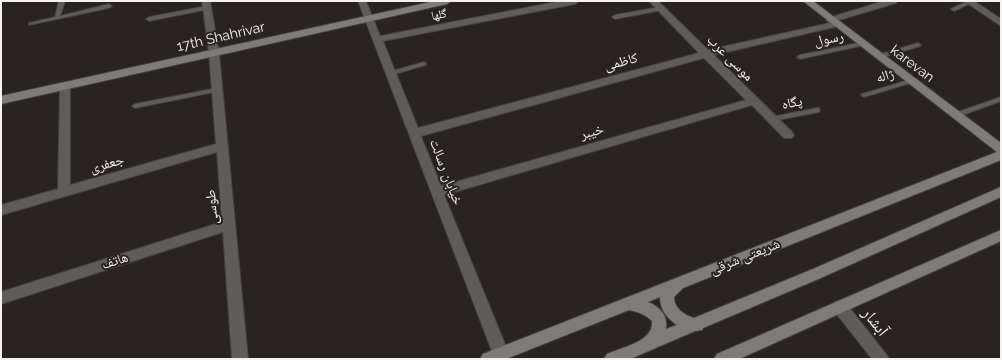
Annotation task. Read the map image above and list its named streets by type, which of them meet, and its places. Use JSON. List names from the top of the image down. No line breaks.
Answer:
{"streets":{"street":["گلها","17th Shahrivar","موسی عرب","کاظمی","karevan","خیبر","جعفری","خیابان رسالت","طوسی","شریعتی شرقی","هاتف","آبشار"],"lane":["رسول","ژاله","پگاه"]},"crossings":[["گلها","خیابان رسالت"],["17th Shahrivar","خیابان رسالت"],["17th Shahrivar","طوسی"],["رسول","karevan"],["موسی عرب","کاظمی"],["موسی عرب","پگاه"],["موسی عرب","خیبر"],["کاظمی","karevan"],["کاظمی","خیابان رسالت"],["karevan","ژاله"],["خیبر","خیابان رسالت"],["جعفری","طوسی"],["خیابان رسالت","شریعتی شرقی"],["طوسی","هاتف"]]}
